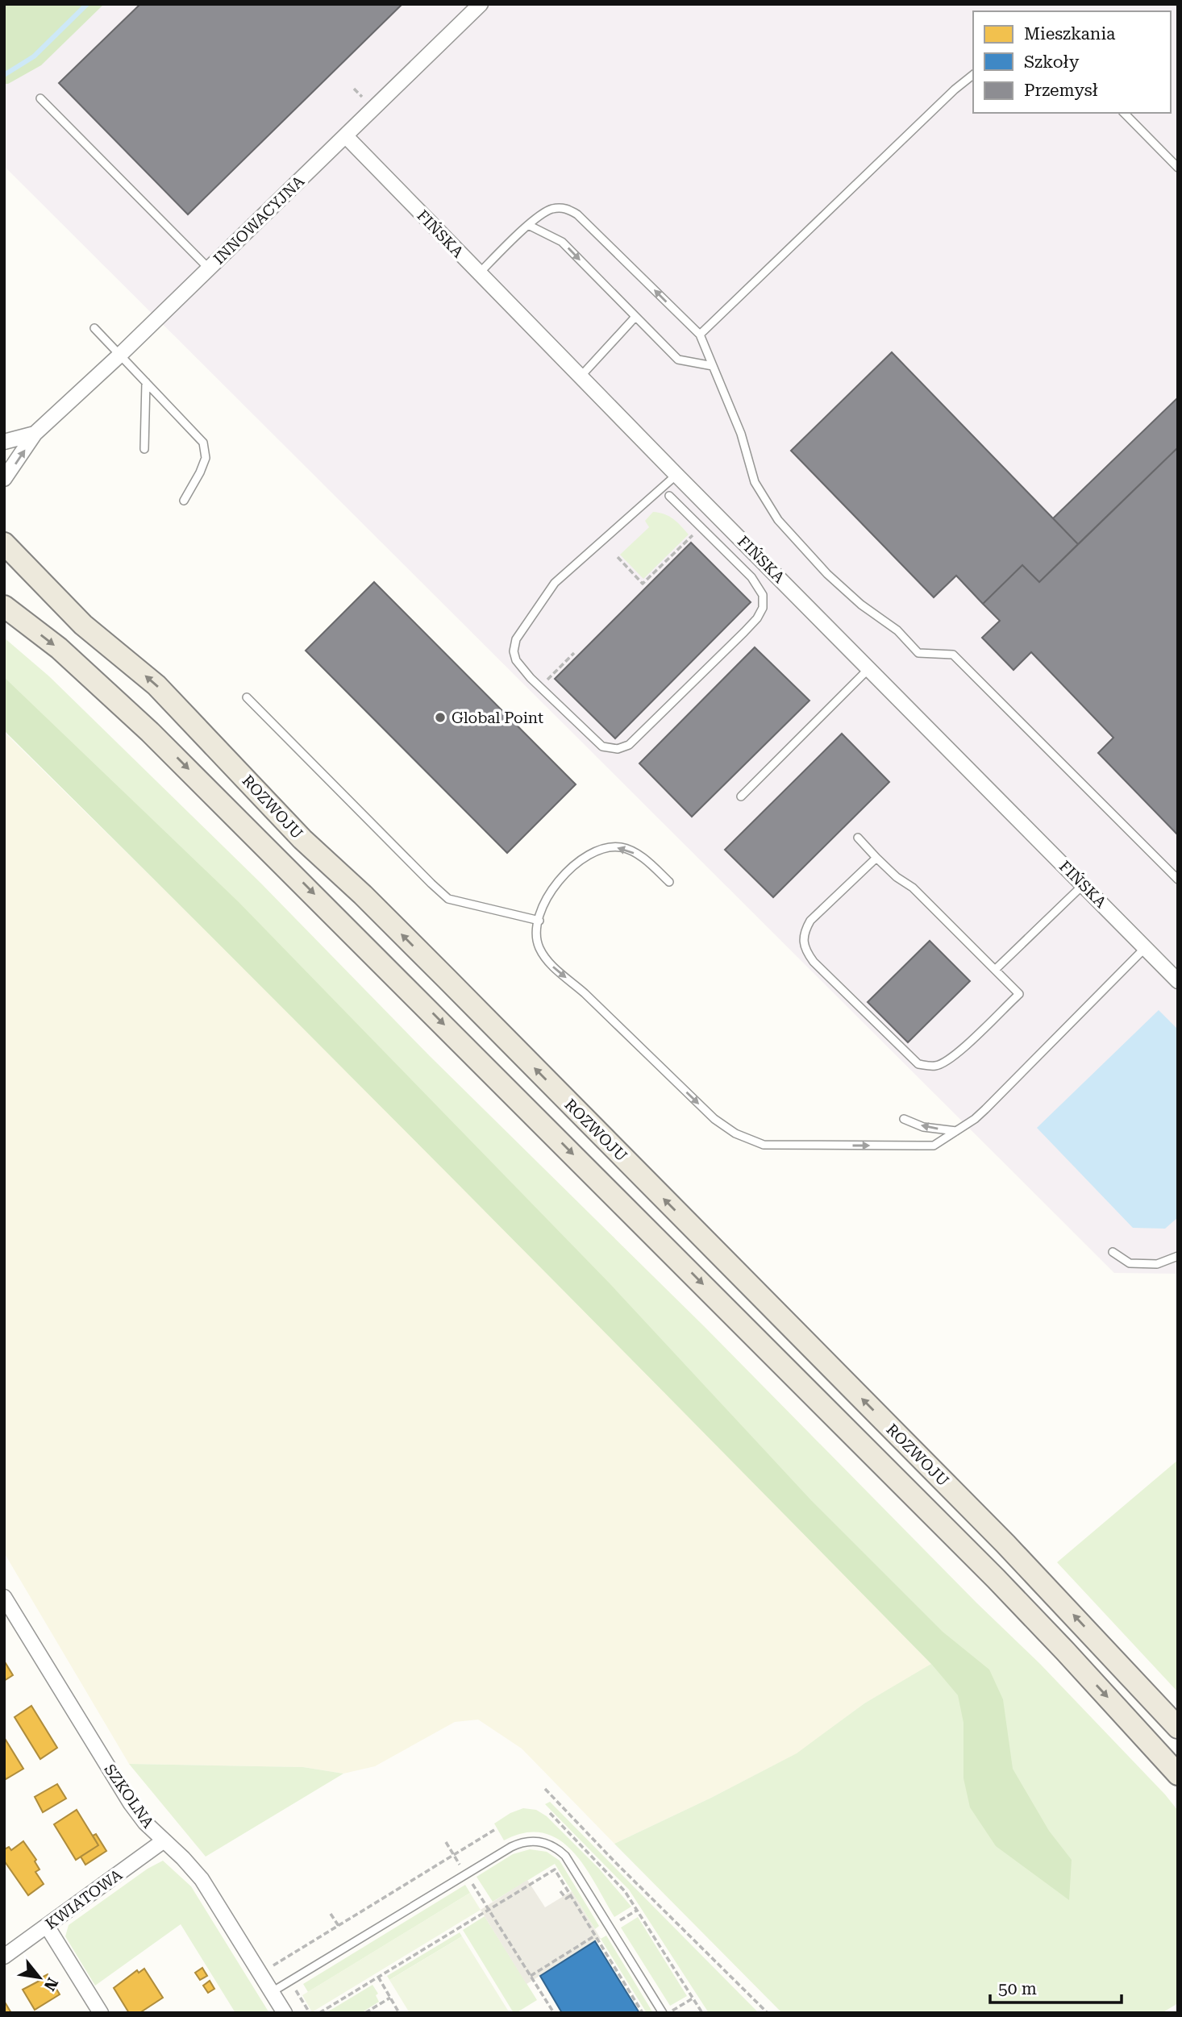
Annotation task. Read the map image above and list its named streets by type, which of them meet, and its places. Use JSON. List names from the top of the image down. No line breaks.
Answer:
{"streets":{"main road":["ROZWOJU"],"street":["INNOWACYJNA","FIŃSKA","SZKOLNA","KWIATOWA"]},"crossings":[["INNOWACYJNA","FIŃSKA"],["SZKOLNA","KWIATOWA"]],"places":["Global Point"],"legend":["Mieszkania","Szkoły","Przemysł"],"scale_bar":"50 m","north":"bottom right"}
